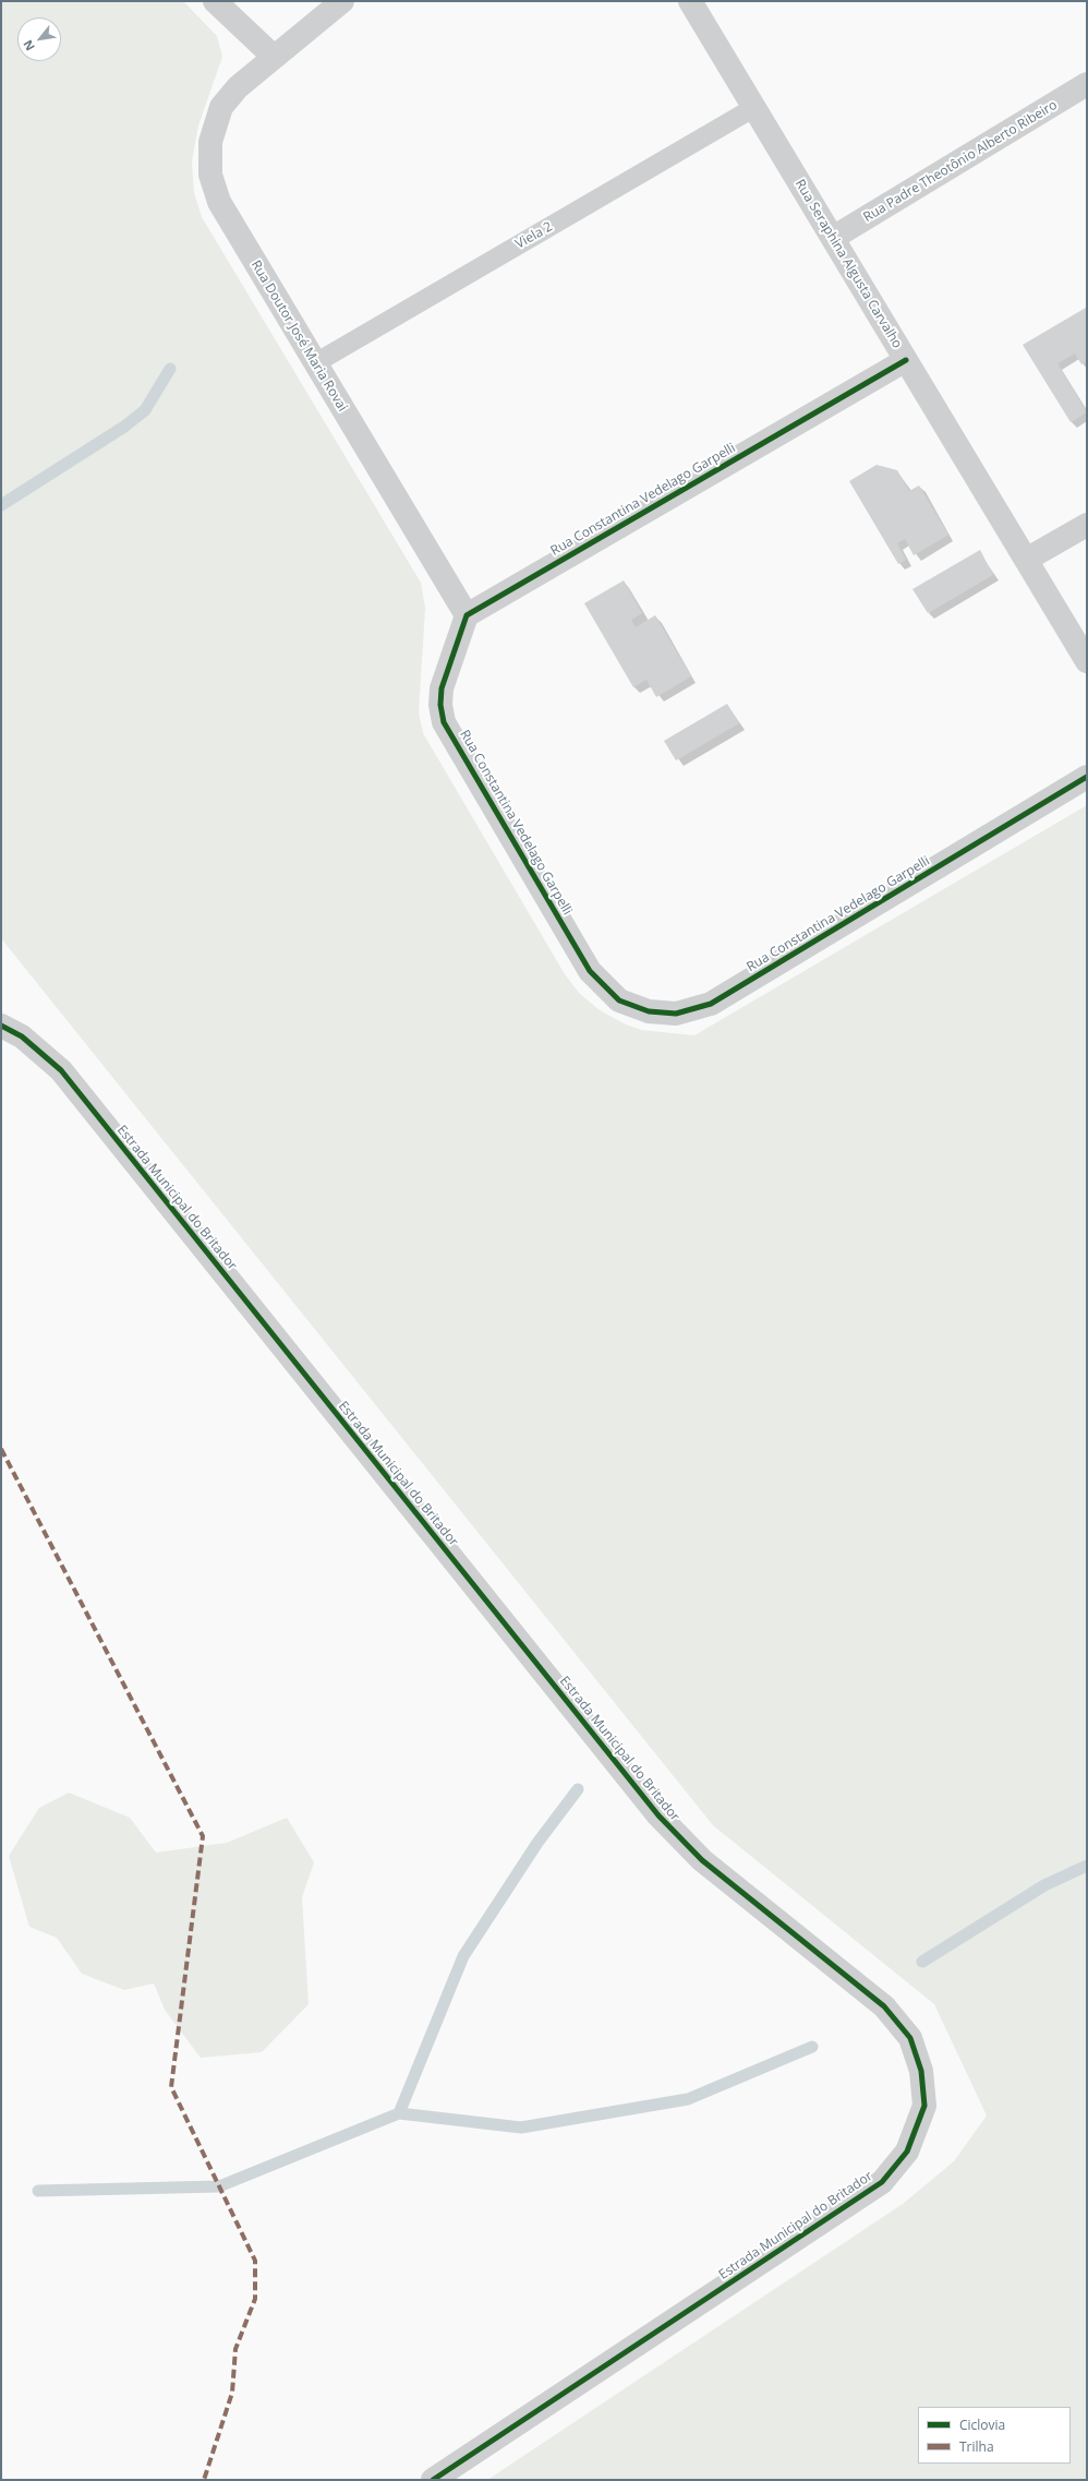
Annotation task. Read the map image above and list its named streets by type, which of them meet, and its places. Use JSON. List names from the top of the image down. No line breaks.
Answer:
{"streets":{"street":["Rua Padre Theotônio Alberto Ribeiro","Rua Seraphina Algusta Carvalho","Rua Doutor José Maria Rovai","Rua Constantina Vedelago Garpelli","Estrada Municipal do Britador"],"lane":["Viela 2"]},"crossings":[["Rua Padre Theotônio Alberto Ribeiro","Rua Seraphina Algusta Carvalho"],["Viela 2","Rua Seraphina Algusta Carvalho"],["Viela 2","Rua Doutor José Maria Rovai"],["Rua Seraphina Algusta Carvalho","Rua Constantina Vedelago Garpelli"],["Rua Doutor José Maria Rovai","Rua Constantina Vedelago Garpelli"]],"legend":["Ciclovia","Trilha"],"north":"bottom left"}
